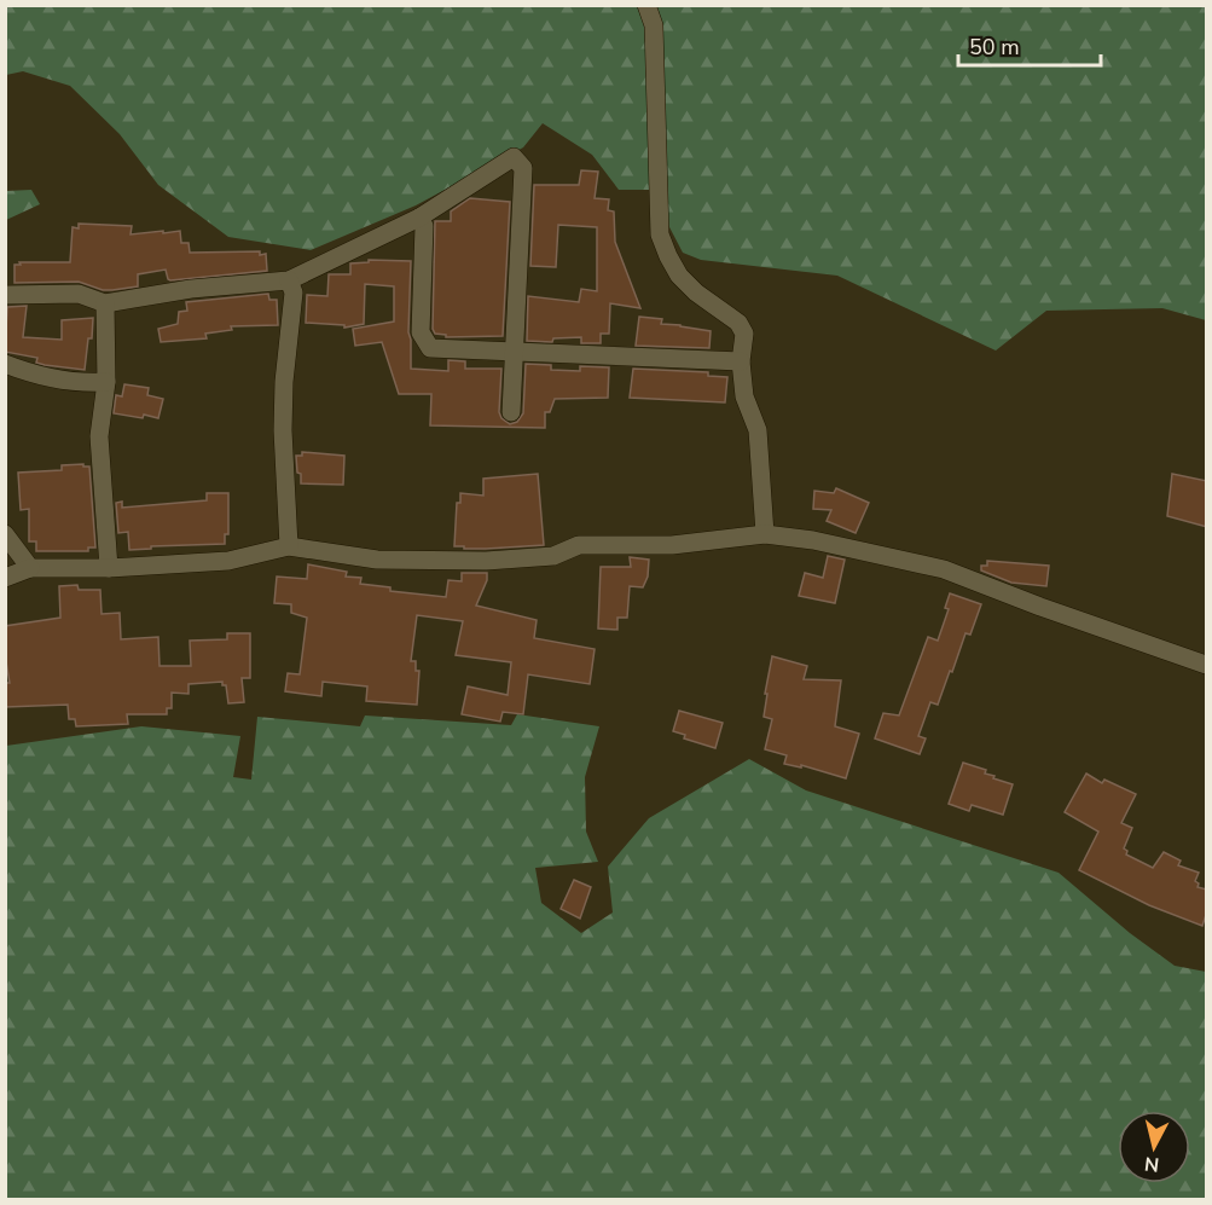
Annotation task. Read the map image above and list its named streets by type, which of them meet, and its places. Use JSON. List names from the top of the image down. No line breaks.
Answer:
{"scale_bar":"50 m","north":"bottom"}
